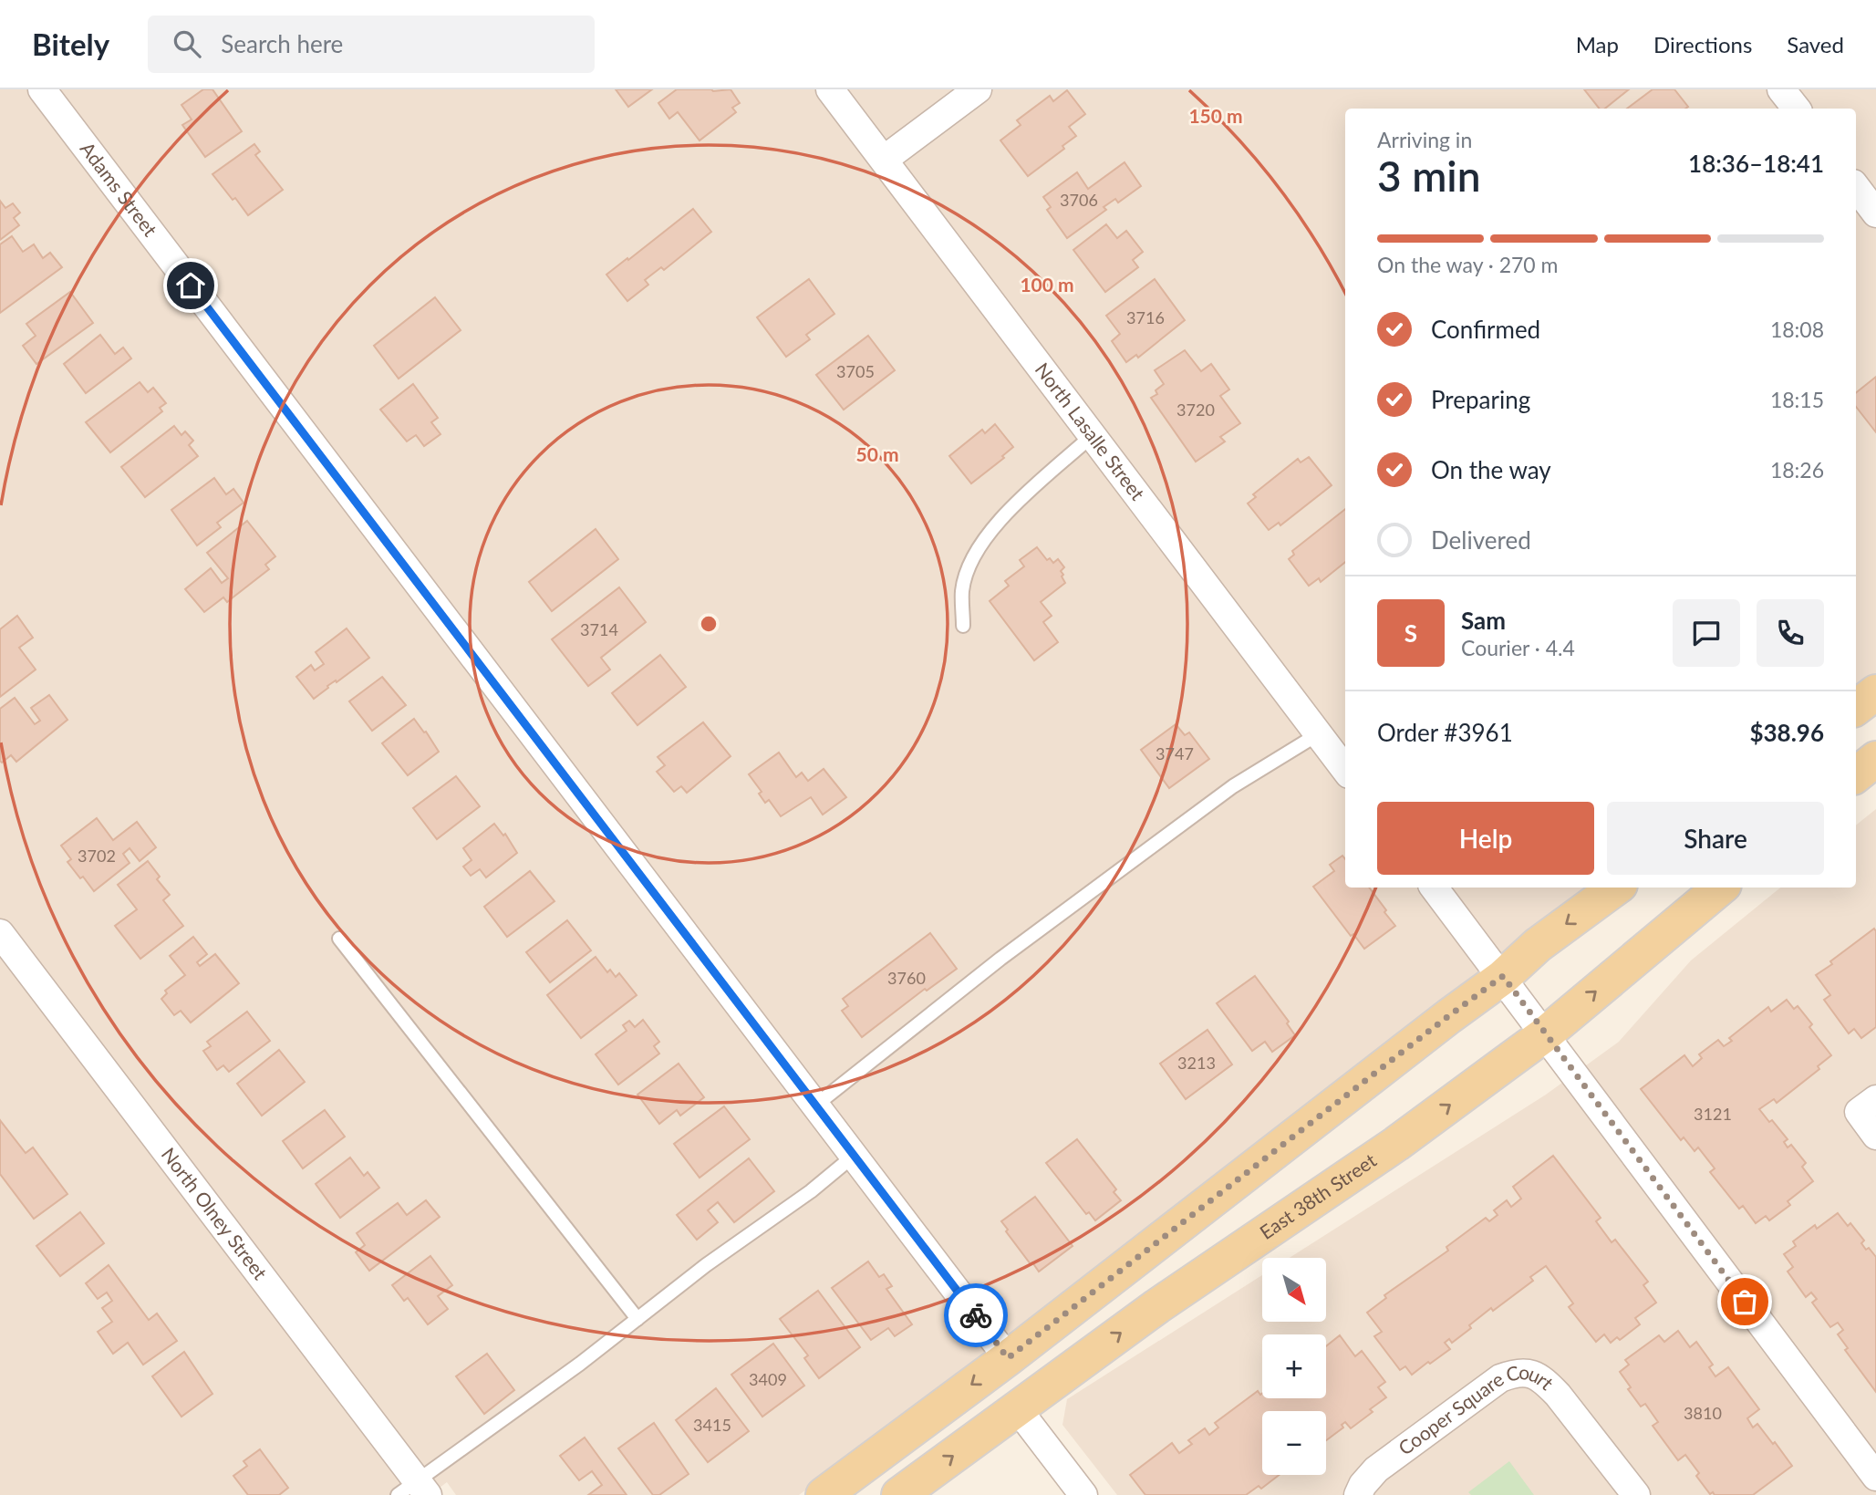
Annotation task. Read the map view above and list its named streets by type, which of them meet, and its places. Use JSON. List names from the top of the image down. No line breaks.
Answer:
{"streets":{"main road":["East 38th Street"],"street":["Adams Street","North Lasalle Street","North Olney Street","Cooper Square Court"]},"house_numbers":["3706","3716","3705","3720","3714","3747","3702","3760","3213","3121","3409","3810","3415"],"north":"bottom right","page":{"header":"Bitely","search":"Search here","nav":["Map","Directions","Saved"],"heading":["3 min","Arriving in","18:36–18:41"],"panel":["Sam","Courier · 4.4","Order #3961","$38.96"],"bar":"On the way · 270 m","list":[["Confirmed","18:08"],["Preparing","18:15"],["On the way","18:26"],"Delivered"],"round":"S","buttons":["Help","Share"],"map_buttons":["+","−"]},"rings":["150 m","100 m","50 m"]}
